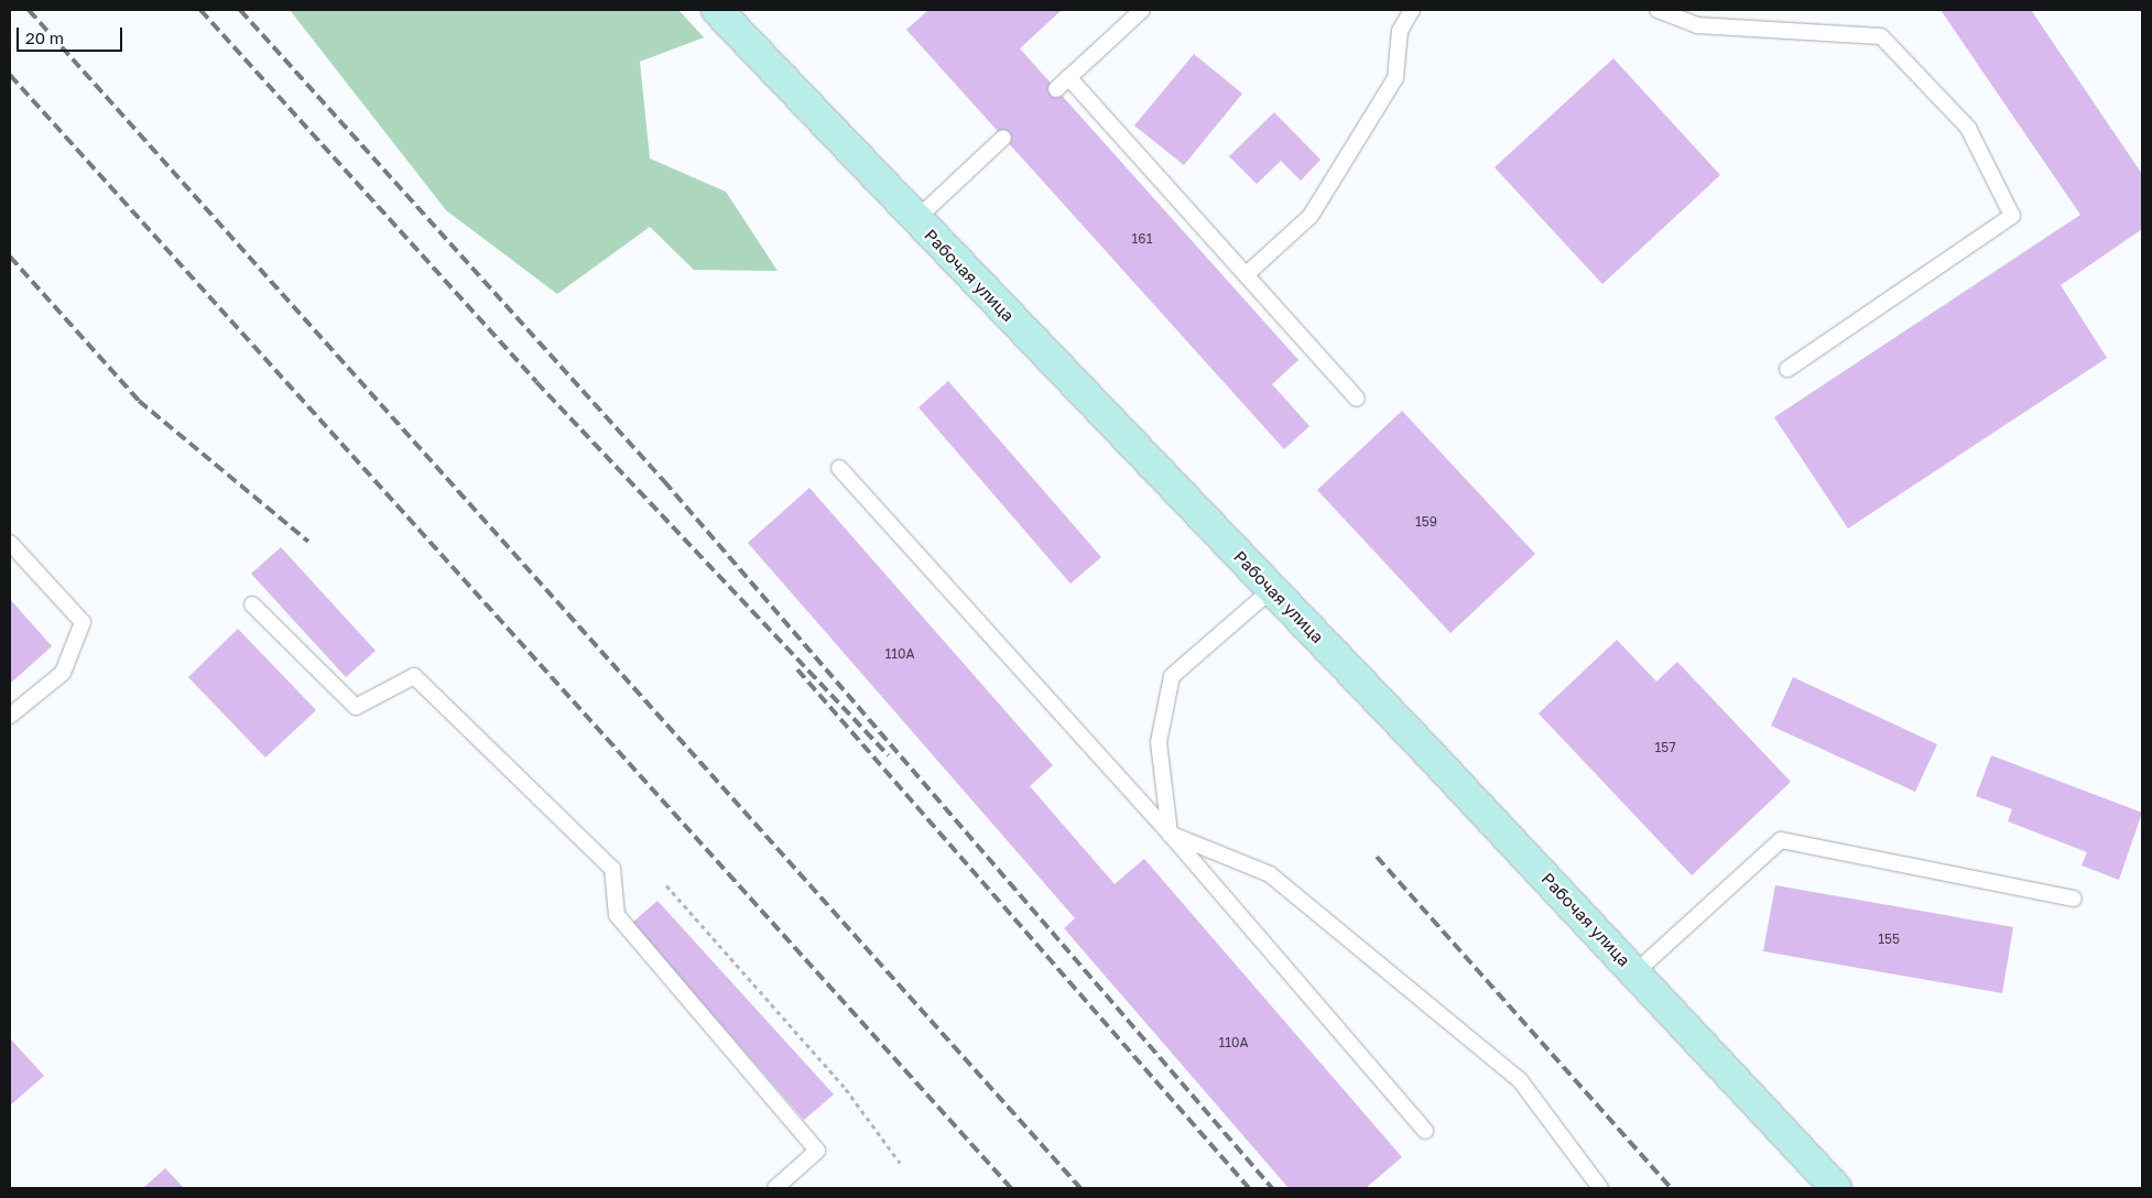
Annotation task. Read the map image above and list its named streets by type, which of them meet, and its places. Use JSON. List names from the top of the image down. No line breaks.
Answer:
{"streets":{"street":["Рабочая улица"]},"house_numbers":["161","159","110А","157","155","110А"],"scale_bar":"20 m"}
